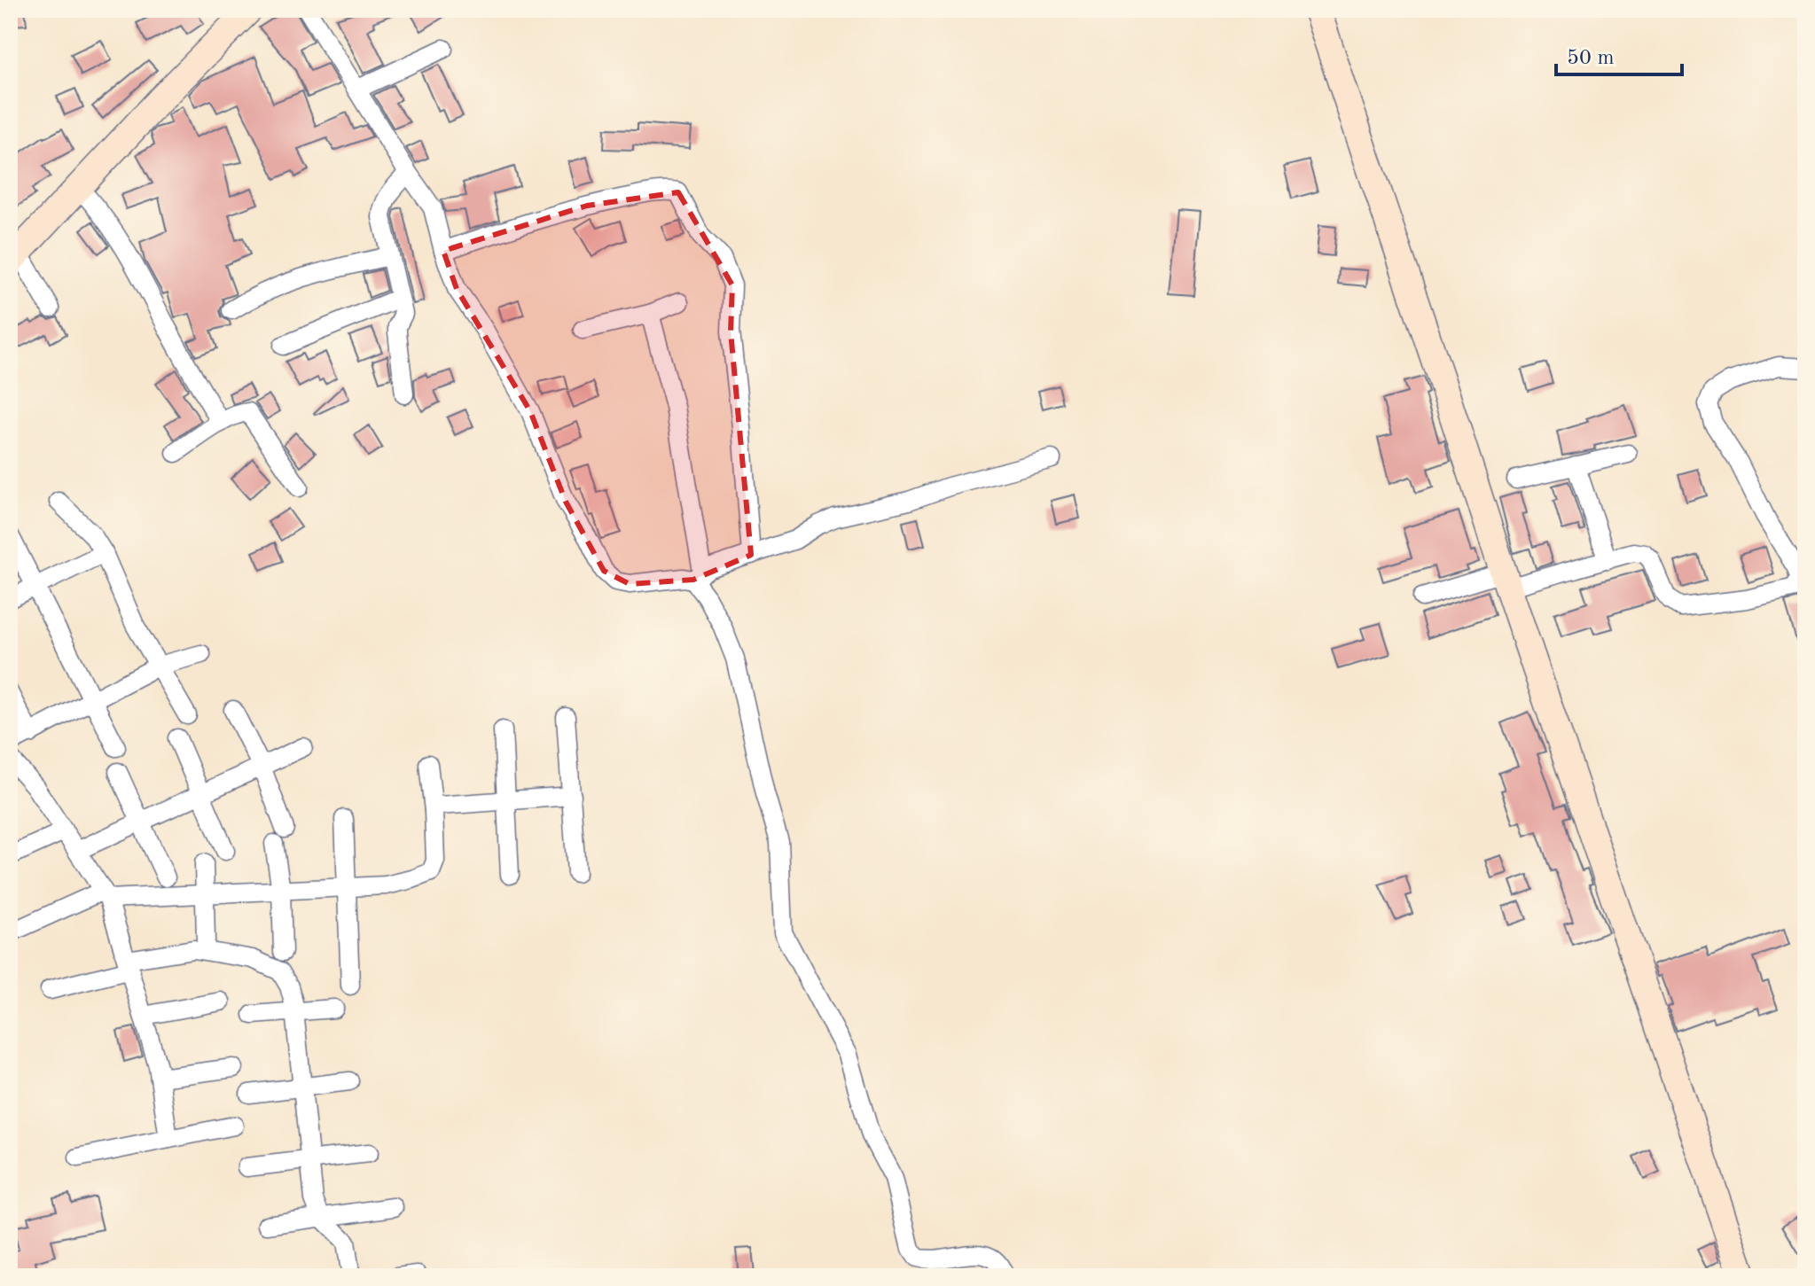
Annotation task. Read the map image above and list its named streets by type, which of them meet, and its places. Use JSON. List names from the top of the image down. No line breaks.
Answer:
{"scale_bar":"50 m"}
